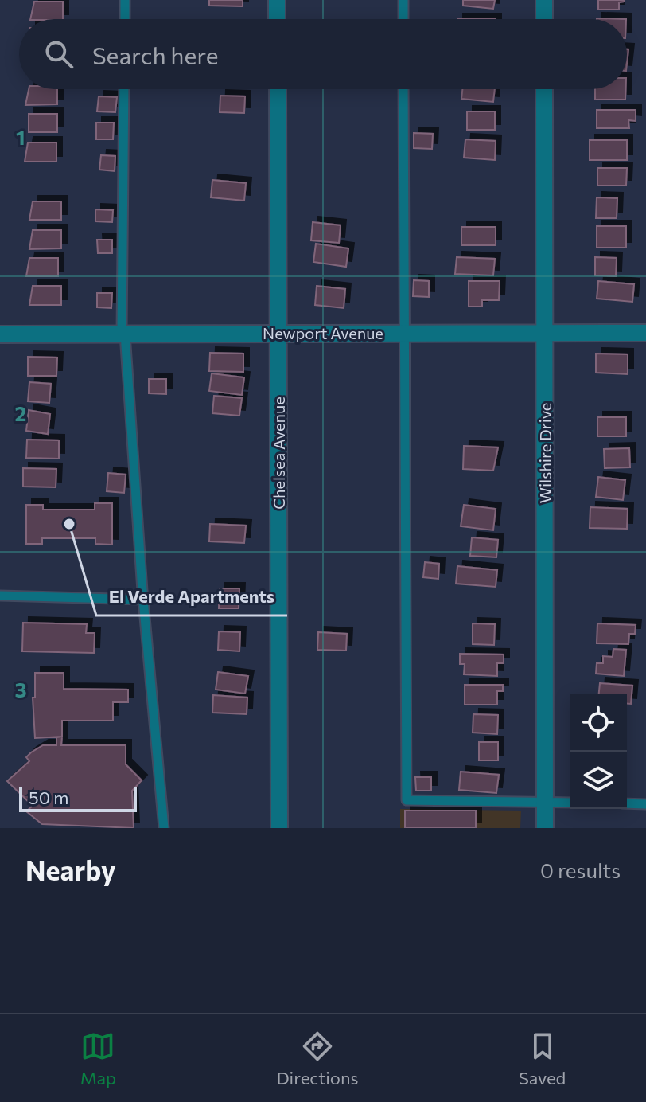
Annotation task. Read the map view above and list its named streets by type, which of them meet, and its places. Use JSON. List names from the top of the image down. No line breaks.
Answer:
{"streets":{"street":["Newport Avenue","Chelsea Avenue","Wilshire Drive"]},"crossings":[["Newport Avenue","Chelsea Avenue"],["Newport Avenue","Wilshire Drive"]],"places":["El Verde Apartments"],"scale_bar":"50 m","page":{"search":"Search here","scale":"50 m","heading":["Nearby","0 results"],"nav":["Map","Directions","Saved"]},"grid":{"rows":["1","2","3"]}}
